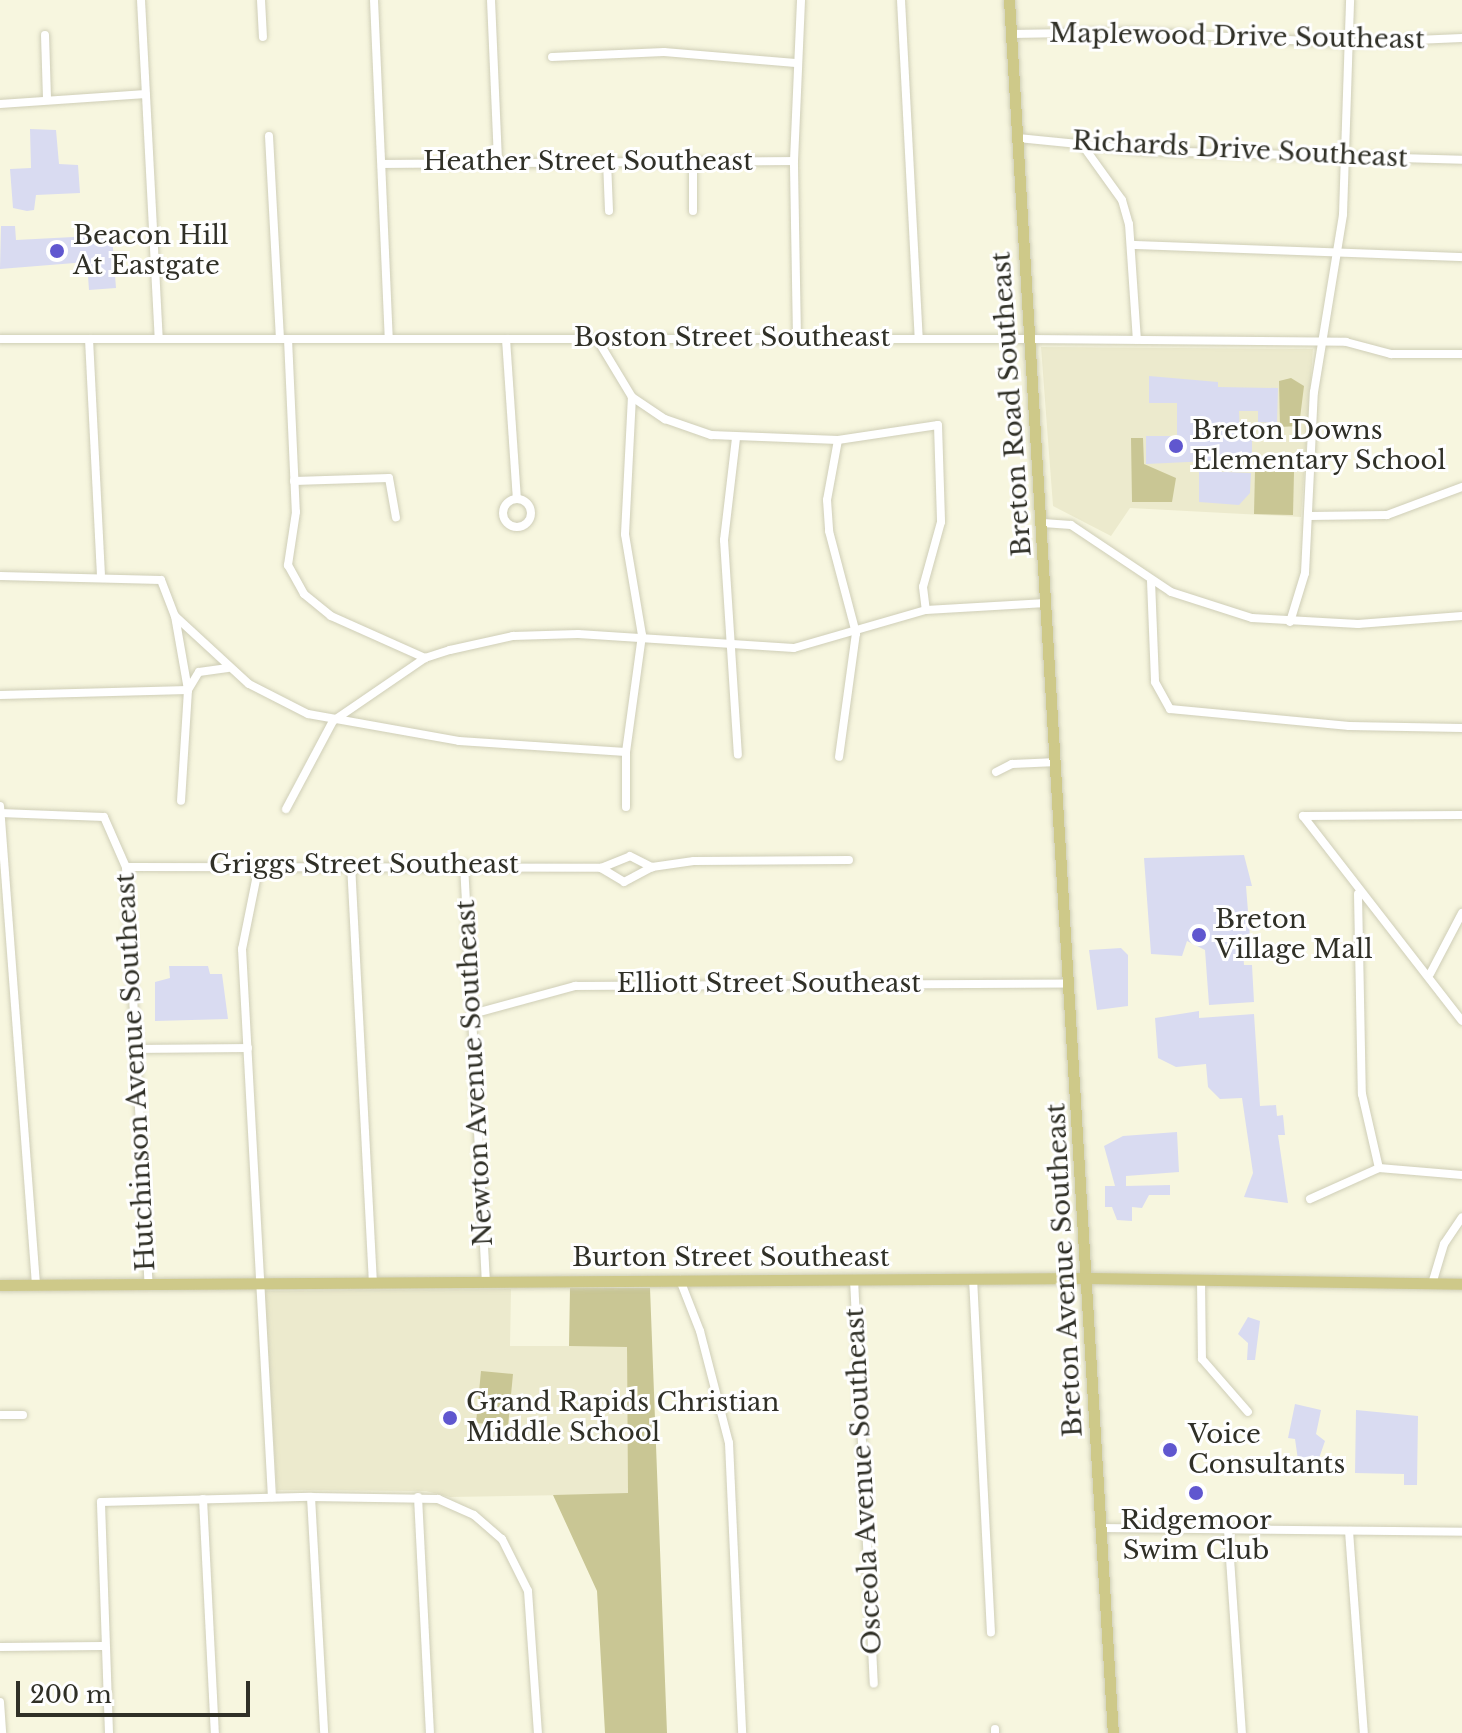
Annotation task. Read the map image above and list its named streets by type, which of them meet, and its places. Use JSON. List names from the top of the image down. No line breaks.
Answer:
{"streets":{"main road":["Breton Road Southeast","Burton Street Southeast","Breton Avenue Southeast"],"street":["Maplewood Drive Southeast","Richards Drive Southeast","Heather Street Southeast","Boston Street Southeast","Griggs Street Southeast","Elliott Street Southeast","Hutchinson Avenue Southeast","Newton Avenue Southeast","Osceola Avenue Southeast"]},"crossings":[["Maplewood Drive Southeast","Breton Road Southeast"],["Richards Drive Southeast","Breton Road Southeast"],["Boston Street Southeast","Breton Road Southeast"],["Breton Road Southeast","Breton Avenue Southeast"],["Griggs Street Southeast","Hutchinson Avenue Southeast"],["Griggs Street Southeast","Newton Avenue Southeast"],["Elliott Street Southeast","Newton Avenue Southeast"],["Elliott Street Southeast","Breton Avenue Southeast"],["Hutchinson Avenue Southeast","Burton Street Southeast"],["Newton Avenue Southeast","Burton Street Southeast"],["Burton Street Southeast","Breton Avenue Southeast"],["Burton Street Southeast","Osceola Avenue Southeast"]],"places":["Beacon Hill At Eastgate","Breton Downs Elementary School","Breton Village Mall","Grand Rapids Christian Middle School","Voice Consultants","Ridgemoor Swim Club"],"scale_bar":"200 m"}
